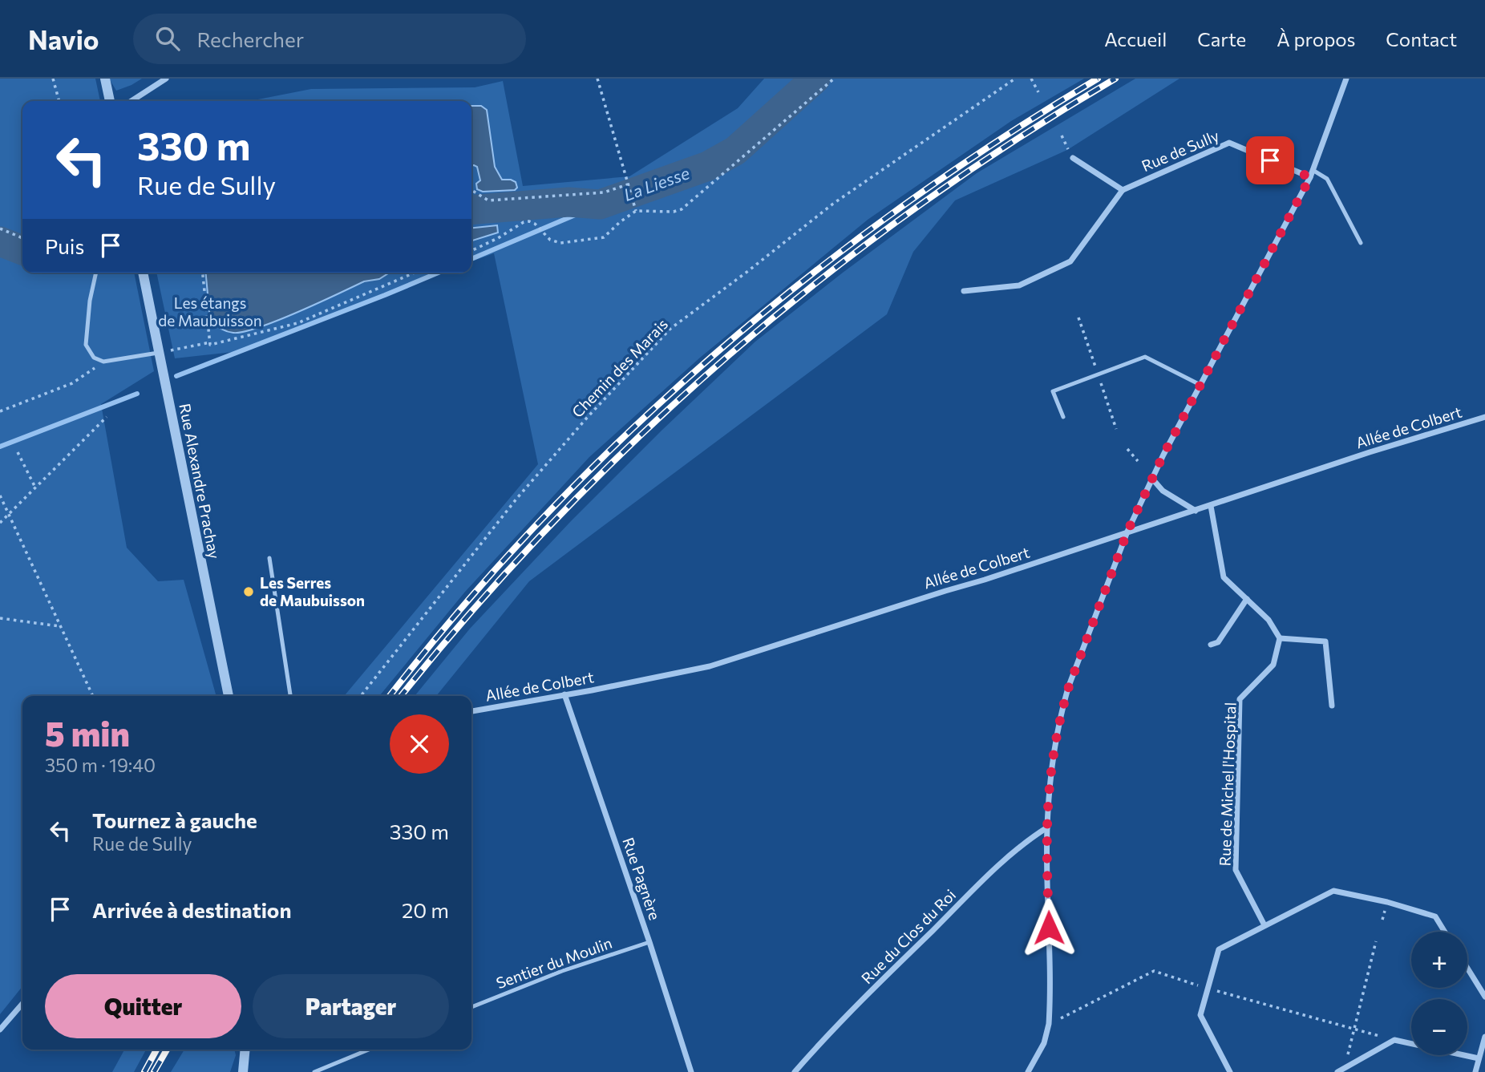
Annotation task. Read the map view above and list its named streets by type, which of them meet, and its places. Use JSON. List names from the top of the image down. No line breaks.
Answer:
{"streets":{"street":["Rue de Sully","Allée de Colbert","Rue Alexandre Prachay","Rue de Michel l'Hospital","Rue Pagnère","Rue du Clos du Roi"],"lane":["Sentier du Moulin"],"path":["Chemin des Marais"]},"crossings":[["Allée de Colbert","Rue Pagnère"],["Rue Pagnère","Sentier du Moulin"]],"water":["La Liesse"],"parks":["Les étangs de Maubuisson"],"places":["Les Serres de Maubuisson"],"page":{"header":"Navio","search":"Rechercher","nav":["Accueil","Carte","À propos","Contact"],"turn":["330 m","Rue de Sully"],"then":"Puis","heading":["5 min","350 m · 19:40"],"list":[{"name":"Tournez à gauche","note":"Rue de Sully","value":"330 m"},{"name":"Arrivée à destination","value":"20 m"}],"map_buttons":["+","−"],"buttons":["Quitter","Partager"]}}
